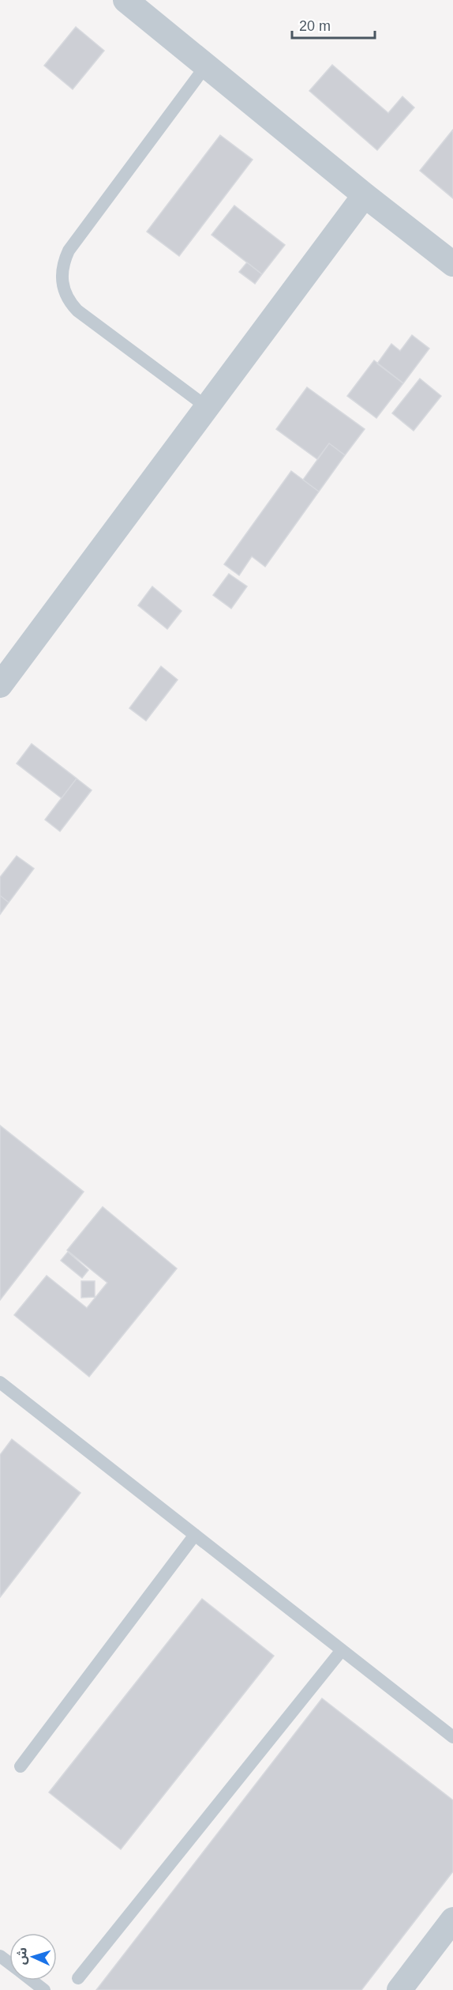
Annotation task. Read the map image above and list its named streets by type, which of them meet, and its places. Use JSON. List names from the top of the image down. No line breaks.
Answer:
{"scale_bar":"20 m","north":"left"}
